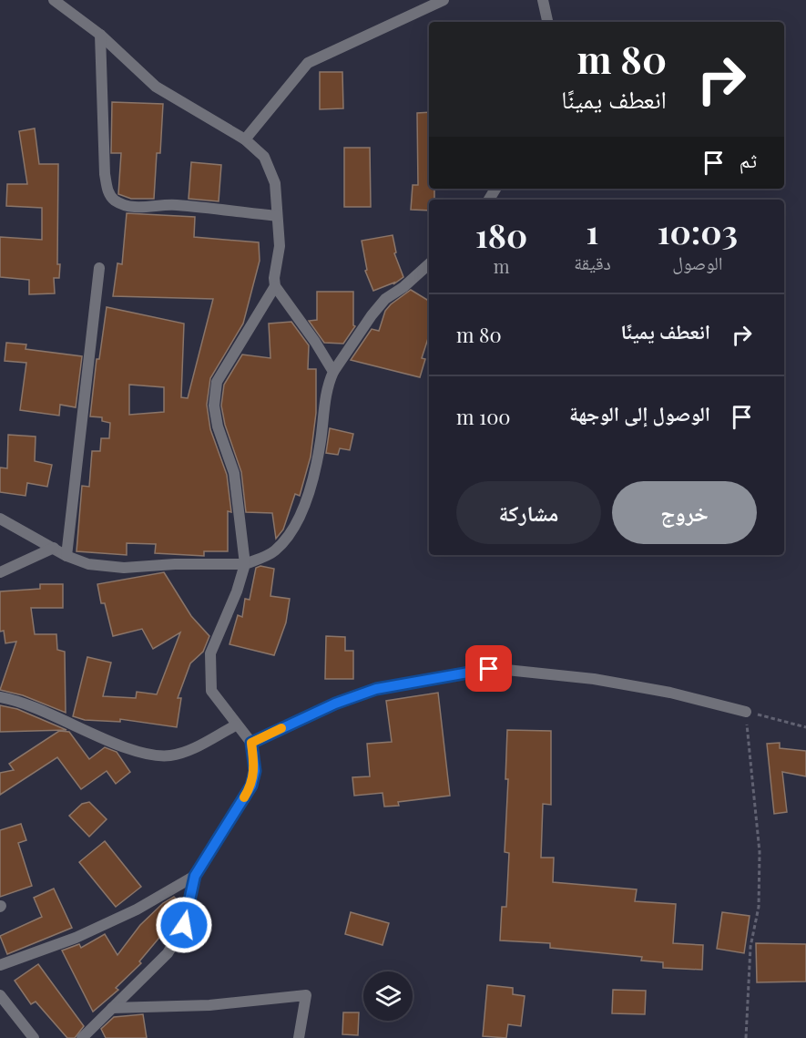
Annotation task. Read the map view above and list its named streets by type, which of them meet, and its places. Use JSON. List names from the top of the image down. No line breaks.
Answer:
{"page":{"turn":["80 m","انعطف يمينًا"],"then":"ثم","eta":["10:03","الوصول","1","دقيقة","180","m"],"list":[{"name":"انعطف يمينًا","value":"80 m"},{"name":"الوصول إلى الوجهة","value":"100 m"}],"buttons":["خروج","مشاركة"]}}
